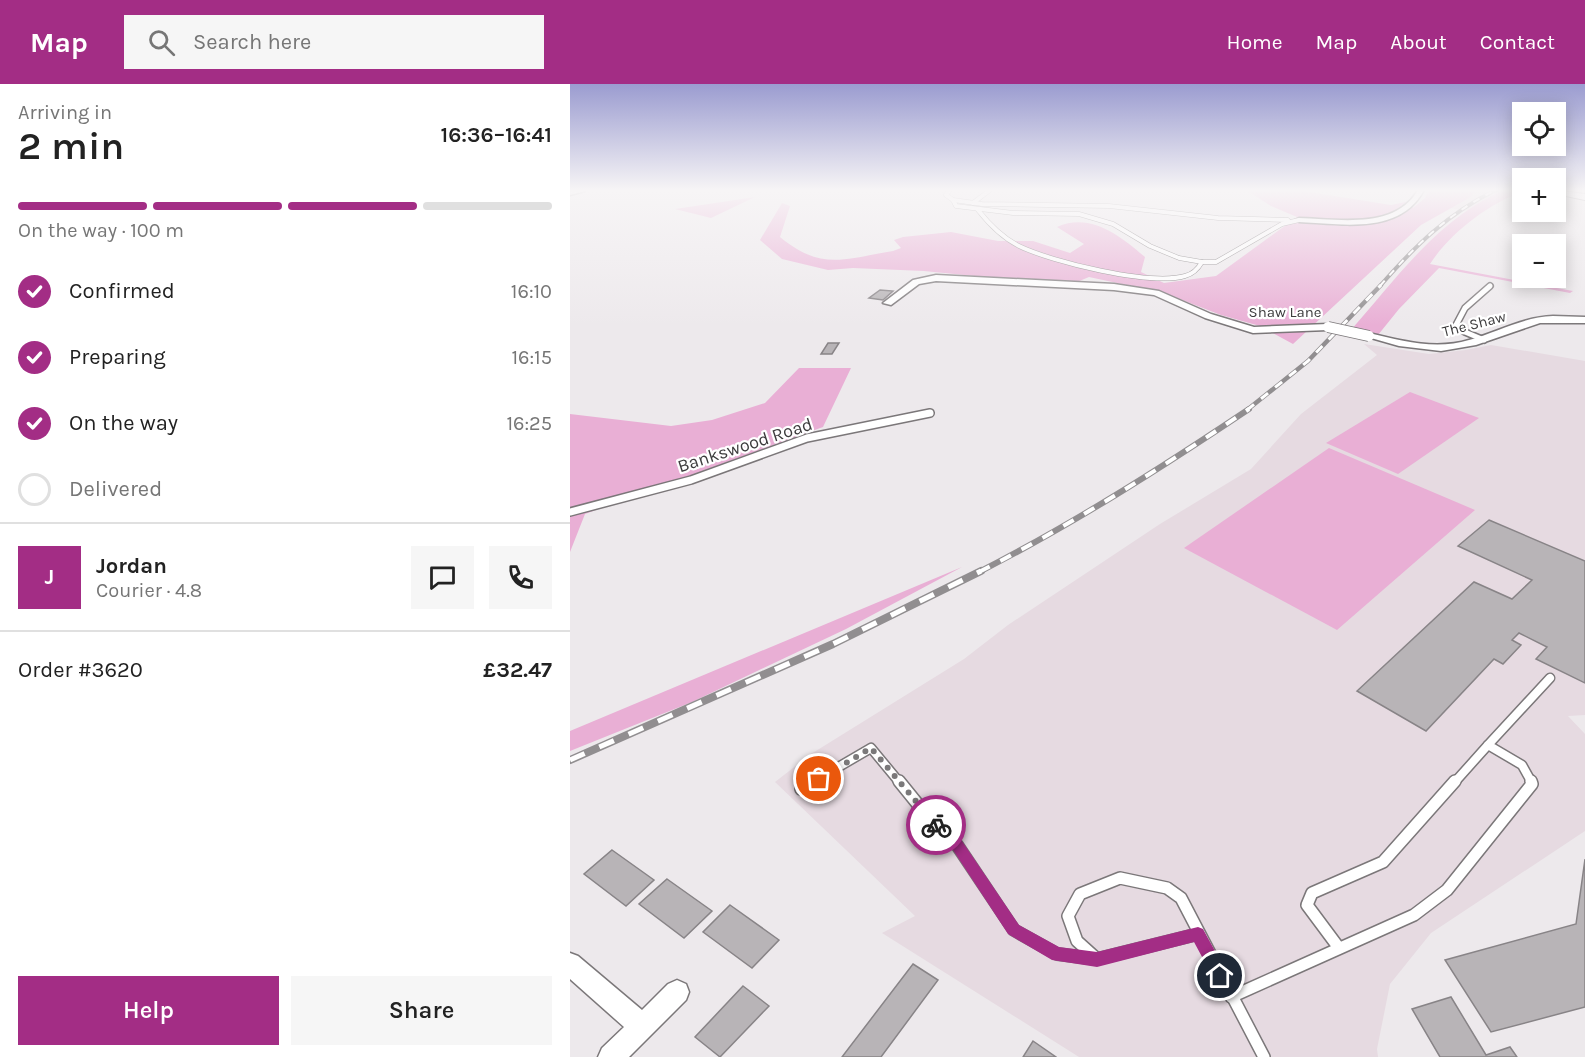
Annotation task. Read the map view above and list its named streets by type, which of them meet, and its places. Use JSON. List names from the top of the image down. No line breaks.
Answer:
{"streets":{"street":["Shaw Lane","The Shaw"],"lane":["Bankswood Road"]},"crossings":[["Shaw Lane","The Shaw"]],"page":{"header":"Map","search":"Search here","nav":["Home","Map","About","Contact"],"heading":["2 min","Arriving in","16:36–16:41"],"panel":["Jordan","Courier · 4.8","Order #3620","£32.47"],"map_buttons":["+","−"],"bar":"On the way · 100 m","list":[["Confirmed","16:10"],["Preparing","16:15"],["On the way","16:25"],"Delivered"],"round":"J","buttons":["Help","Share"]}}
